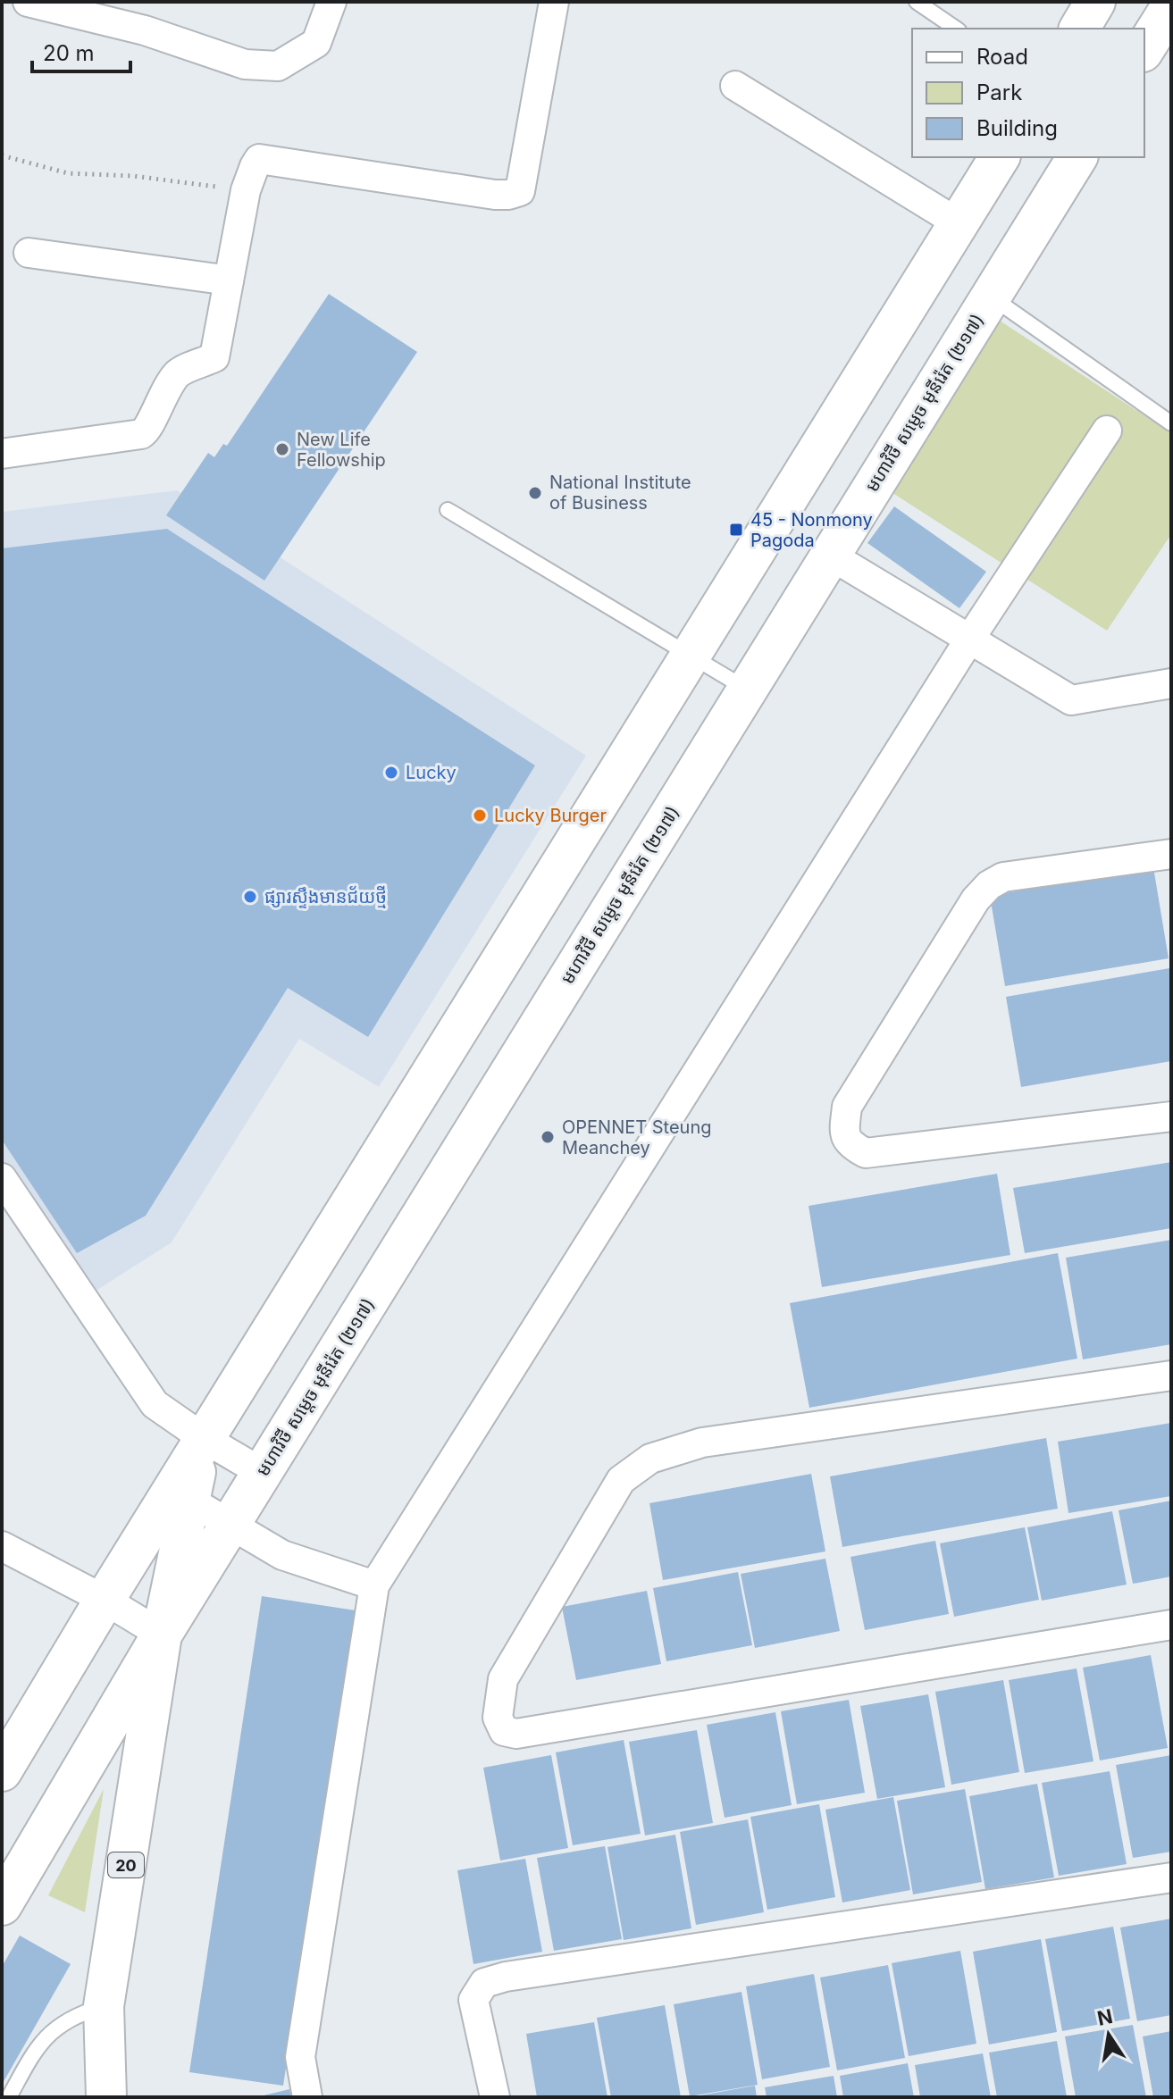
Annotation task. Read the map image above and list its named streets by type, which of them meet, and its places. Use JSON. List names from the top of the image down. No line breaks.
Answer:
{"streets":{"main road":["មហាវិថី សម្តេច មុនីរ៉េត (២១៧)","20"]},"places":{"other":["New Life Fellowship","National Institute of Business","Lucky","Lucky Burger","ផ្សារស្ទឹងមានជ័យថ្មី","OPENNET Steung Meanchey"],"transit":["45 - Nonmony Pagoda"]},"legend":["Road","Park","Building"],"scale_bar":"20 m","north":"top"}
